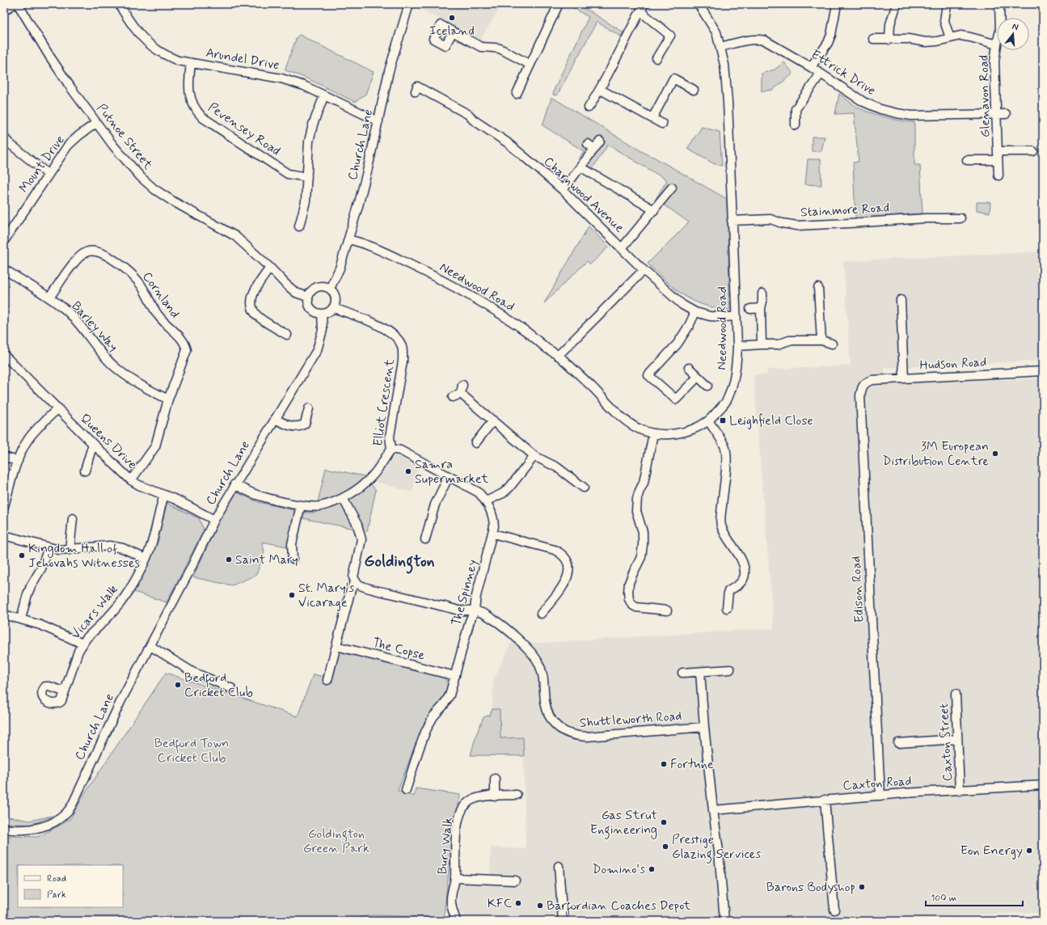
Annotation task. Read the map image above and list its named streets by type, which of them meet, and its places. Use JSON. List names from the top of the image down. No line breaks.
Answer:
{"streets":{"street":["Arundel Drive","Ettrick Drive","Glenavon Road","Pevensey Road","Putnoe Street","Church Lane","Mount Drive","Charnwood Avenue","Stainmore Road","Needwood Road","Cornland","Barley Way","Hudson Road","Elliot Crescent","Queens Drive","Edison Road","The Spinney","Vicars Walk","The Copse","Shuttleworth Road","Caxton Street","Caxton Road","Bury Walk"]},"crossings":[["Arundel Drive","Pevensey Road"],["Arundel Drive","Church Lane"],["Ettrick Drive","Glenavon Road"],["Ettrick Drive","Needwood Road"],["Putnoe Street","Church Lane"],["Putnoe Street","Mount Drive"],["Putnoe Street","Elliot Crescent"],["Church Lane","Needwood Road"],["Church Lane","Elliot Crescent"],["Church Lane","Queens Drive"],["Charnwood Avenue","Needwood Road"],["Stainmore Road","Needwood Road"],["Cornland","Barley Way"],["Cornland","Queens Drive"],["Hudson Road","Edison Road"],["Elliot Crescent","The Spinney"],["Queens Drive","Vicars Walk"],["Edison Road","Caxton Road"],["The Spinney","The Copse"],["The Spinney","Shuttleworth Road"],["Caxton Street","Caxton Road"]],"districts":["Goldington"],"parks":["Bedford Town Cricket Club","Goldington Green Park"],"places":{"other":["Iceland","3M European Distribution Centre","Samra Supermarket","Kingdom Hall of Jehovahs Witnesses","Saint Mary","St. Mary's Vicarage","Bedford Cricket Club","Fortune","Gas Strut Engineering","Prestige Glazing Services","Eon Energy","Domino's","Barons Bodyshop","KFC","Barfordian Coaches Depot"],"transit":["Leighfield Close"]},"legend":["Road","Park"],"scale_bar":"100 m","north":"top"}
